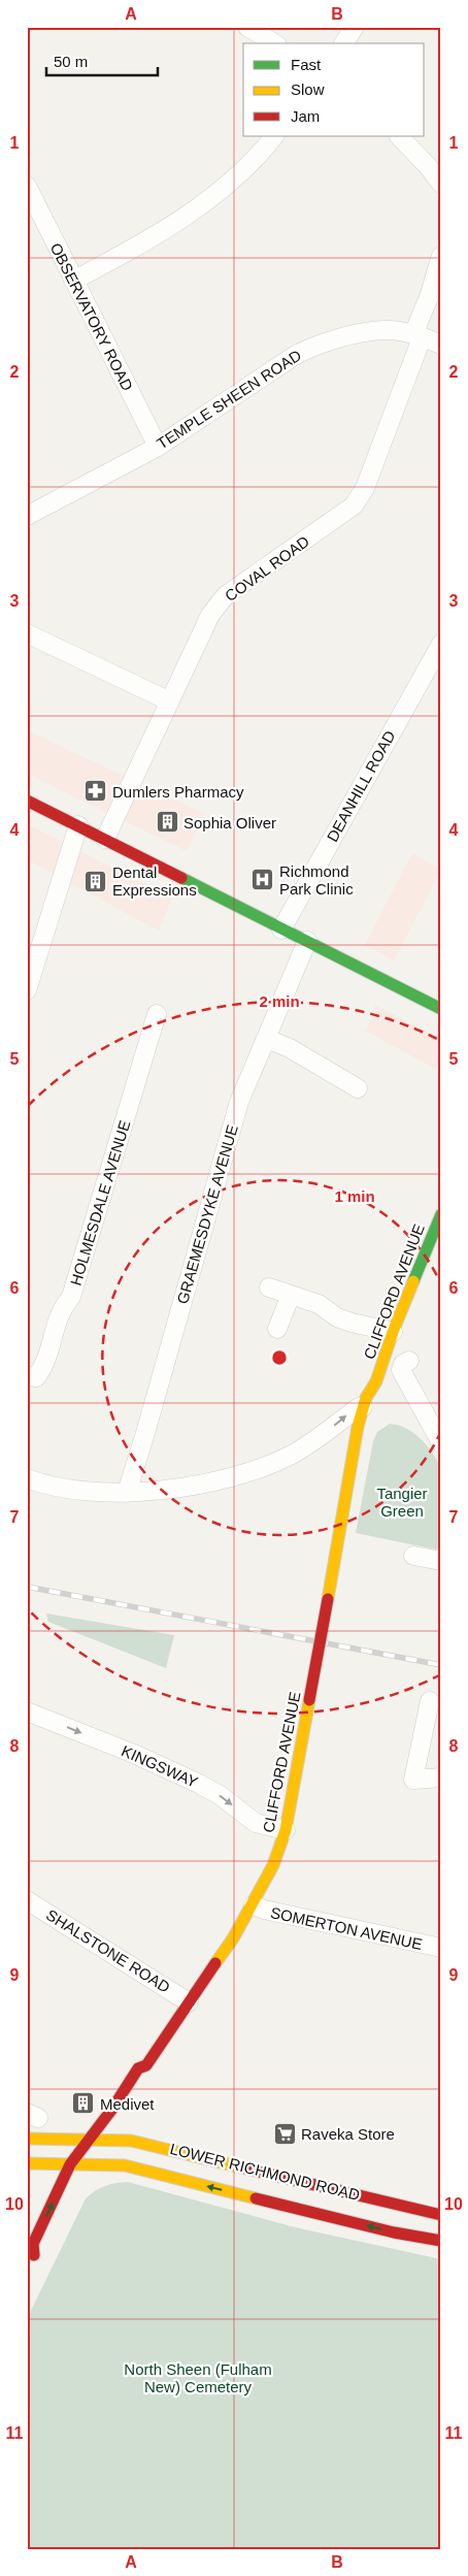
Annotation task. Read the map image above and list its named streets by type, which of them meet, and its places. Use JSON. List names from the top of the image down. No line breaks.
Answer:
{"streets":{"highway":["CLIFFORD AVENUE","LOWER RICHMOND ROAD"],"street":["OBSERVATORY ROAD","TEMPLE SHEEN ROAD","COVAL ROAD","DEANHILL ROAD","HOLMESDALE AVENUE","GRAEMESDYKE AVENUE","KINGSWAY","SOMERTON AVENUE","SHALSTONE ROAD"]},"crossings":[["OBSERVATORY ROAD","TEMPLE SHEEN ROAD"],["TEMPLE SHEEN ROAD","COVAL ROAD"],["CLIFFORD AVENUE","KINGSWAY"],["CLIFFORD AVENUE","SOMERTON AVENUE"],["CLIFFORD AVENUE","SHALSTONE ROAD"],["CLIFFORD AVENUE","LOWER RICHMOND ROAD"]],"one_way":["KINGSWAY"],"parks":["Tangier Green","North Sheen (Fulham New) Cemetery"],"places":{"pharmacy":["Dumlers Pharmacy"],"building":["Sophia Oliver","Dental Expressions","Medivet"],"hospital":["Richmond Park Clinic"],"supermarket":["Raveka Store"]},"legend":["Fast","Slow","Jam"],"scale_bar":"50 m","grid":{"columns":["A","B"],"rows":["1","2","3","4","5","6","7","8","9","10","11"]},"rings":["2 min","1 min"]}
